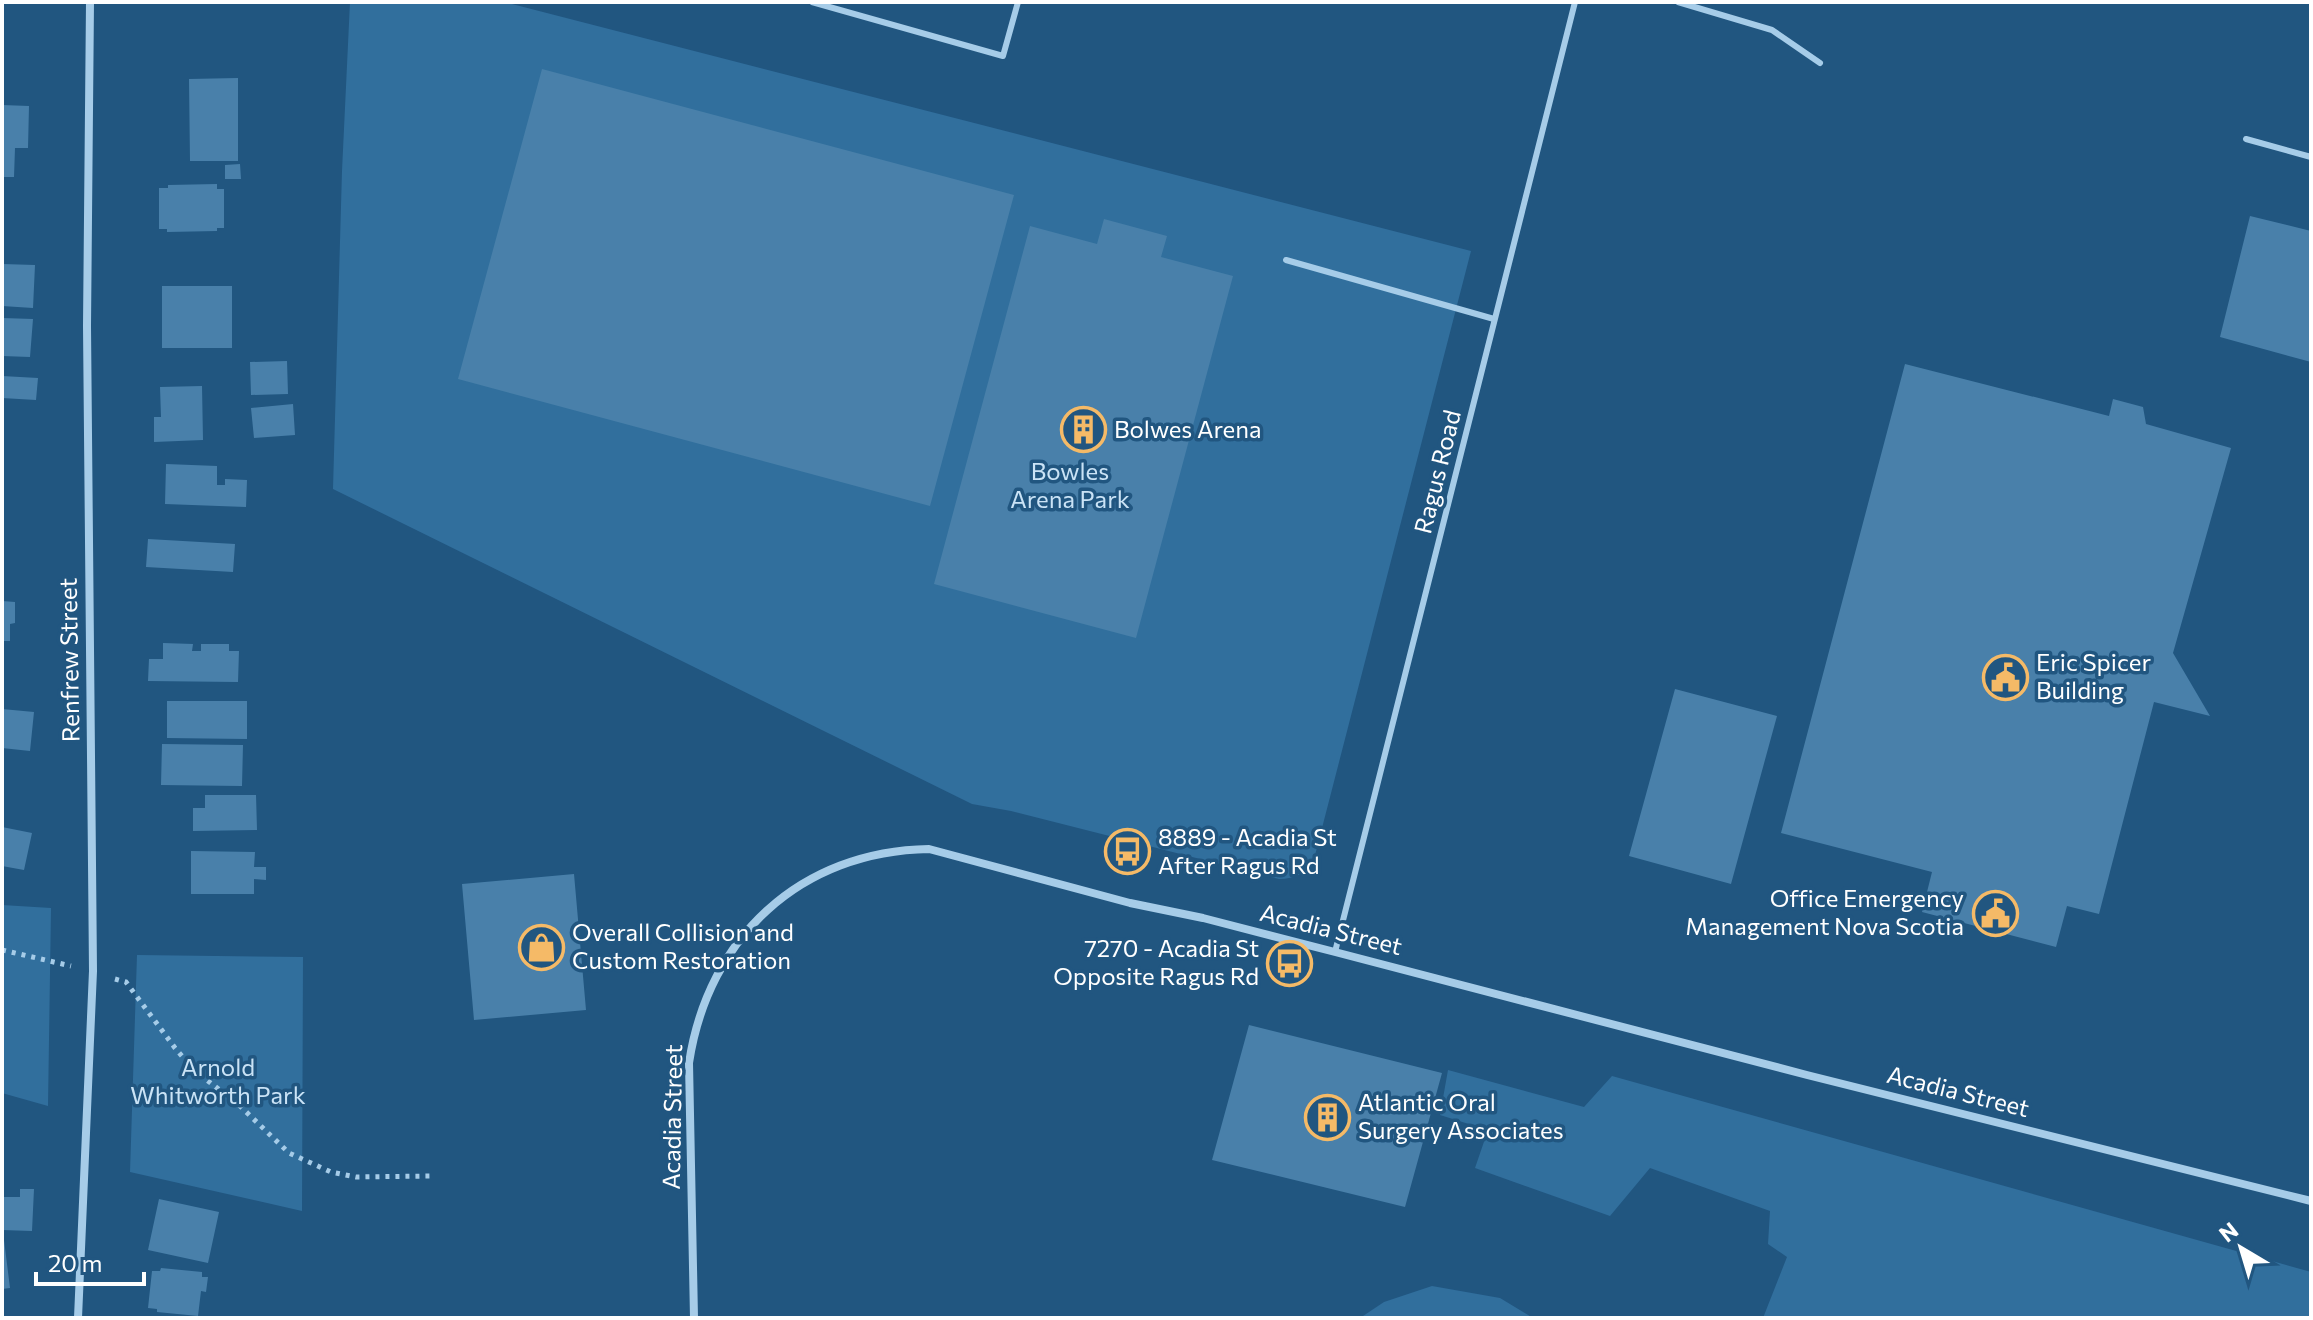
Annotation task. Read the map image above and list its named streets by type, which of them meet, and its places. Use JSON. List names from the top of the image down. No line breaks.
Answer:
{"streets":{"street":["Renfrew Street","Acadia Street"],"lane":["Ragus Road"]},"crossings":[["Ragus Road","Acadia Street"]],"parks":["Bowles Arena Park","Arnold Whitworth Park"],"places":{"building":["Bolwes Arena","Atlantic Oral Surgery Associates"],"public building":["Eric Spicer Building","Office Emergency Management Nova Scotia"],"bus stop":["8889 - Acadia St After Ragus Rd","7270 - Acadia St Opposite Ragus Rd"],"shop":["Overall Collision and Custom Restoration"]},"scale_bar":"20 m","north":"top left"}
